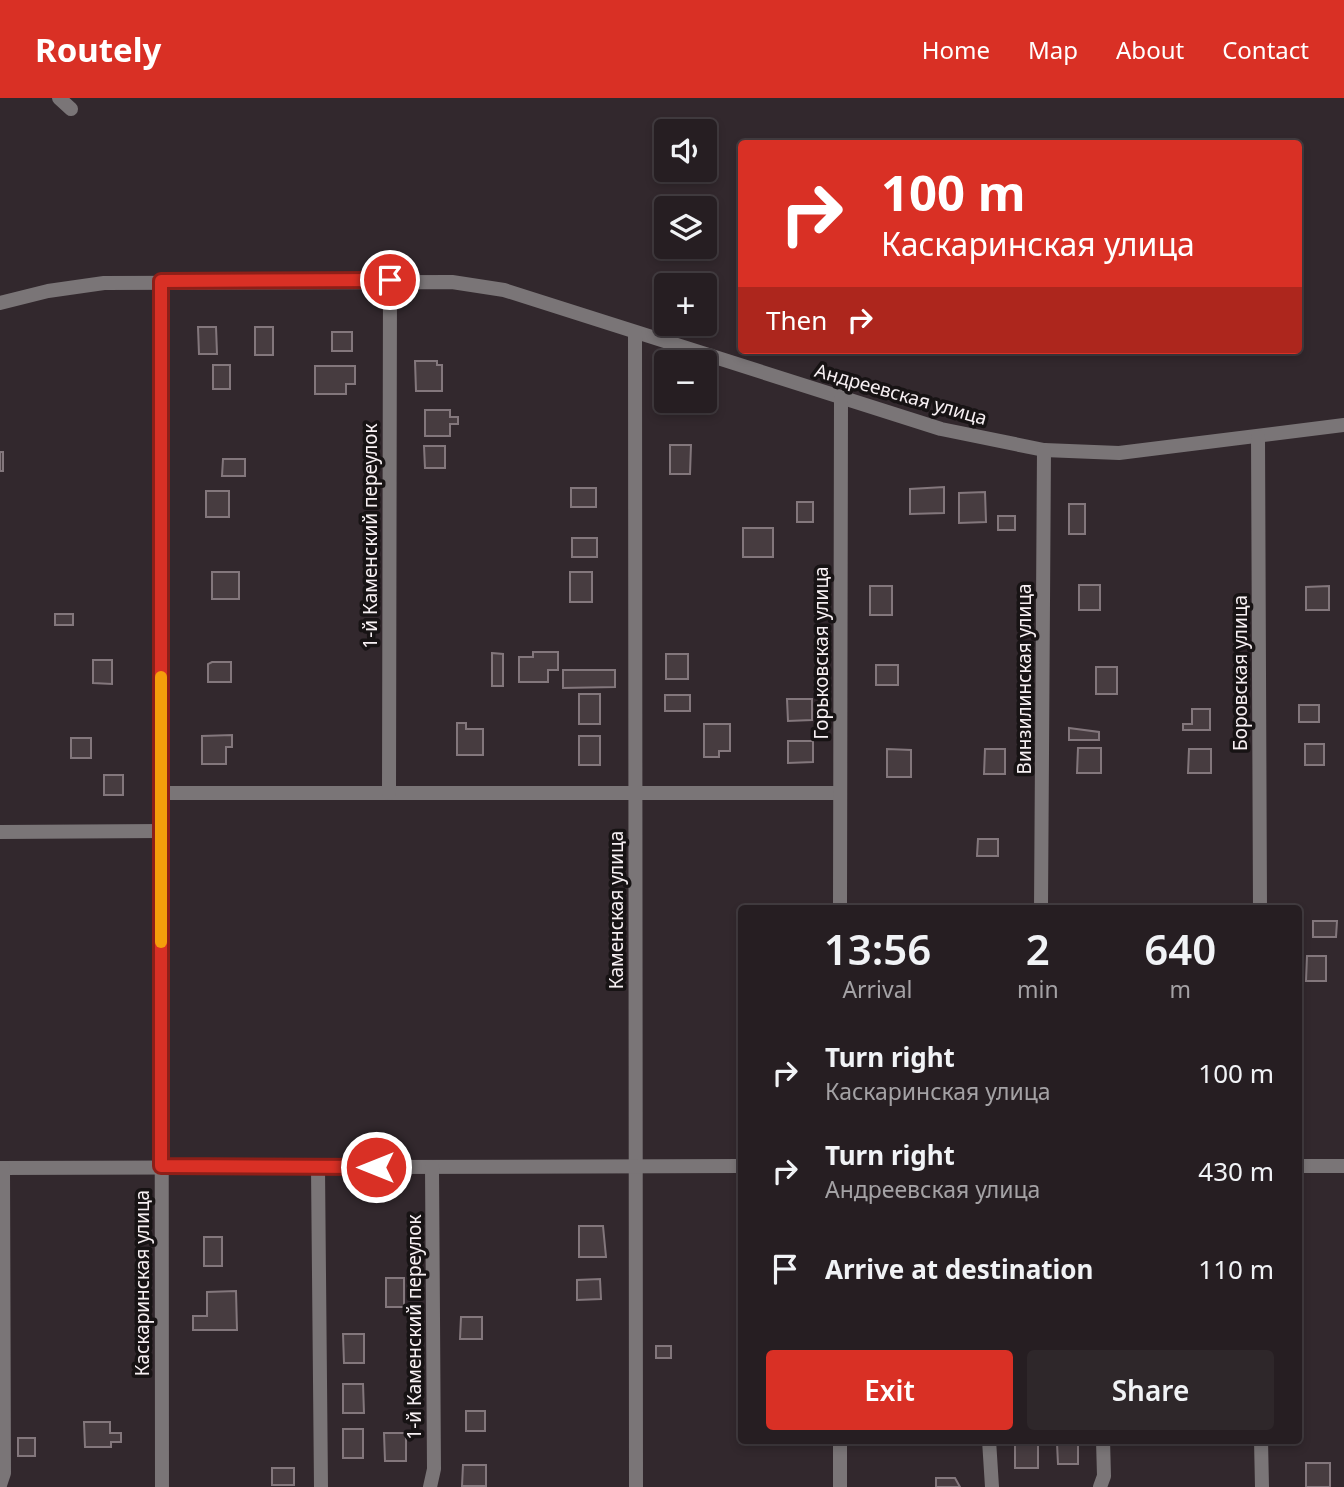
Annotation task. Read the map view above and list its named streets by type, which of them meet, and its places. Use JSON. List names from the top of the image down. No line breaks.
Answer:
{"streets":{"street":["Андреевская улица","1-й Каменский переулок","Горьковская улица","Боровская улица","Винзилинская улица","Каменская улица","Каскаринская улица"]},"crossings":[["Андреевская улица","1-й Каменский переулок"],["Андреевская улица","Горьковская улица"],["Андреевская улица","Боровская улица"],["Андреевская улица","Винзилинская улица"],["Андреевская улица","Каменская улица"],["Андреевская улица","Каскаринская улица"]],"page":{"header":"Routely","nav":["Home","Map","About","Contact"],"map_buttons":["+","−"],"turn":["100 m","Каскаринская улица"],"then":"Then","eta":["13:56","Arrival","2","min","640","m"],"list":[{"name":"Turn right","note":"Каскаринская улица","value":"100 m"},{"name":"Turn right","note":"Андреевская улица","value":"430 m"},{"name":"Arrive at destination","value":"110 m"}],"buttons":["Exit","Share"]}}
